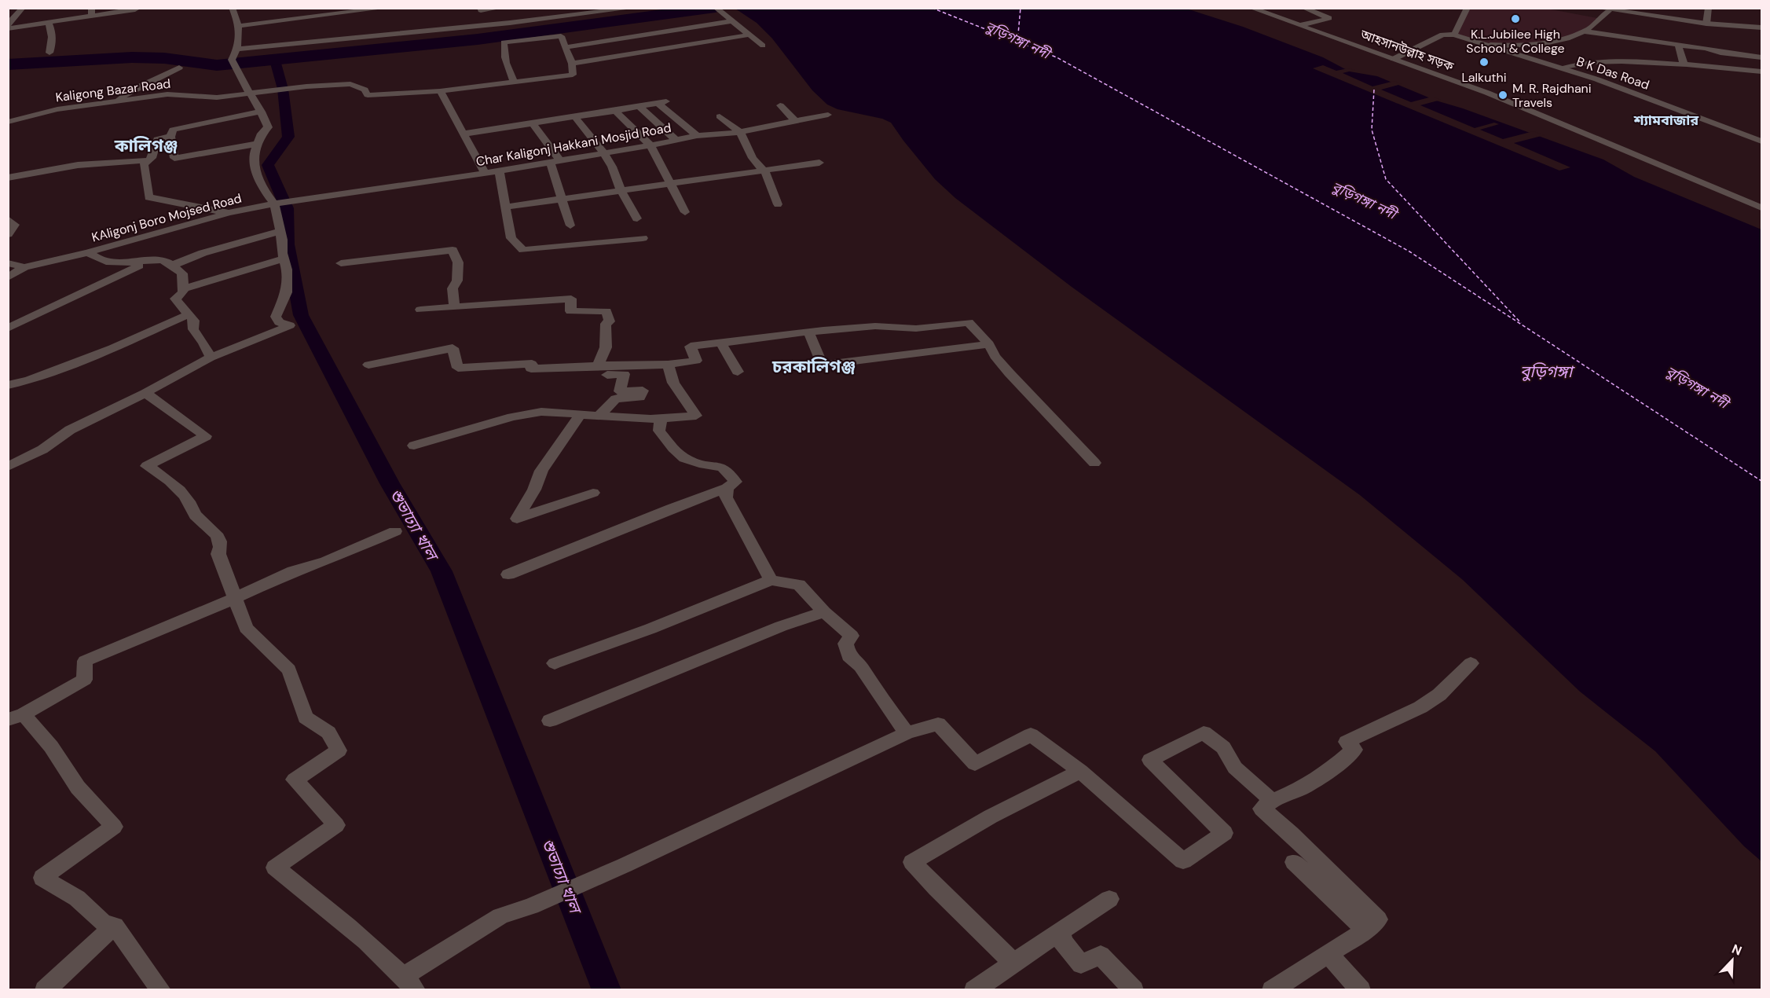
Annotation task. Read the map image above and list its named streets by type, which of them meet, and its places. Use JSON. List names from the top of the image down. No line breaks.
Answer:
{"streets":{"street":["আহসানউল্লাহ সড়ক","B K Das Road","Kaligong Bazar Road","Char Kaligonj Hakkani Mosjid Road","KAligonj Boro Mojsed Road"]},"crossings":[["Char Kaligonj Hakkani Mosjid Road","KAligonj Boro Mojsed Road"]],"districts":["শ্যামবাজার","কালিগঞ্জ","চরকালিগঞ্জ"],"water":["বুড়িগঙ্গা নদী","বুড়িগঙ্গা","শুভাঢ্যা খাল"],"places":["K.L.Jubilee High School & College","Lalkuthi","M. R. Rajdhani Travels"],"north":"top right"}
